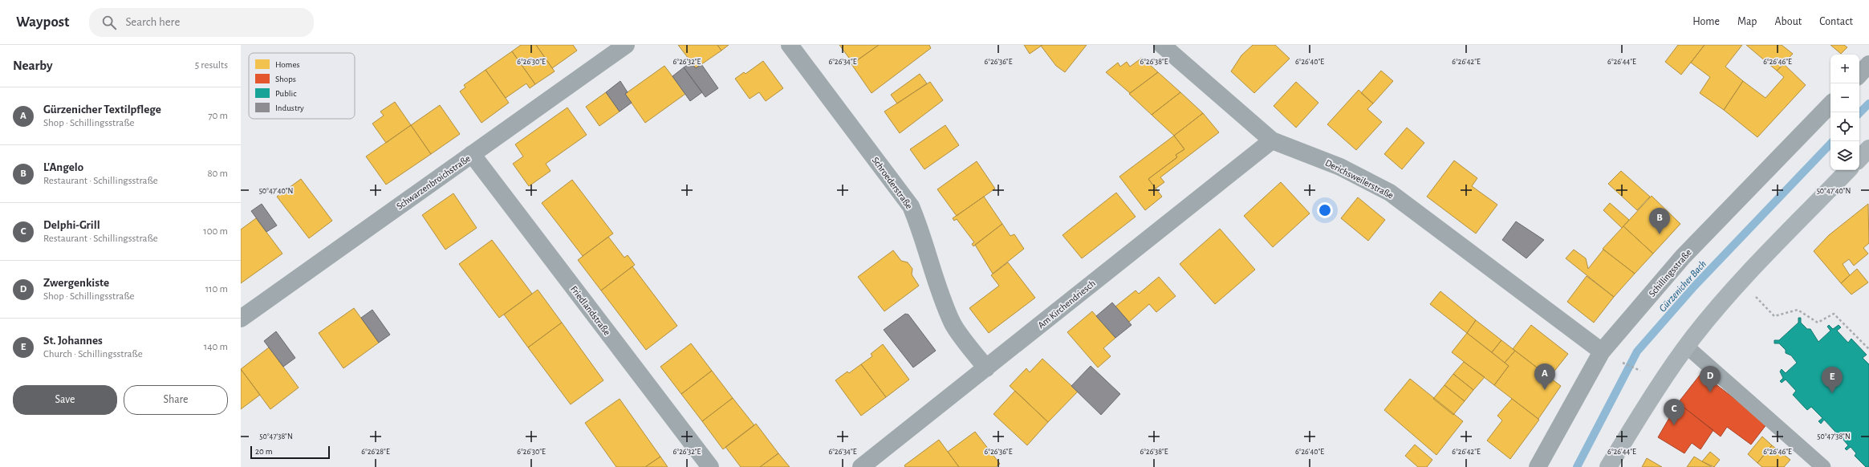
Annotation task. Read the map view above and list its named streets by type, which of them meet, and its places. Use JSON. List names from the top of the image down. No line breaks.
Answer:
{"streets":{"street":["Derichsweilerstraße","Schwarzenbroichstraße","Schroederstraße","Schillingsstraße","Am Kirchendriesch","Friedlandstraße"]},"crossings":[["Derichsweilerstraße","Schillingsstraße"],["Derichsweilerstraße","Am Kirchendriesch"],["Schwarzenbroichstraße","Friedlandstraße"],["Schroederstraße","Am Kirchendriesch"]],"water":["Gürzenicher Bach"],"legend":["Homes","Shops","Public","Industry"],"scale_bar":"20 m","page":{"header":"Waypost","search":"Search here","nav":["Home","Map","About","Contact"],"heading":["Nearby","5 results"],"map_buttons":["+","−"],"list":[{"mark":"A","name":"Gürzenicher Textilpflege","note":"Shop · Schillingsstraße","value":"70 m"},{"mark":"B","name":"L'Angelo","note":"Restaurant · Schillingsstraße","value":"80 m"},{"mark":"C","name":"Delphi-Grill","note":"Restaurant · Schillingsstraße","value":"100 m"},{"mark":"D","name":"Zwergenkiste","note":"Shop · Schillingsstraße","value":"110 m"},{"mark":"E","name":"St. Johannes","note":"Church · Schillingsstraße","value":"140 m"}],"pins":["B","A","D","E","C"],"buttons":["Save","Share"],"scale":"20 m"},"coordinates":["6°26'30\"E","6°26'32\"E","6°26'34\"E","6°26'36\"E","6°26'38\"E","6°26'40\"E","6°26'42\"E","6°26'44\"E","6°26'46\"E","50°47'40\"N","50°47'38\"N","6°26'28\"E"]}
